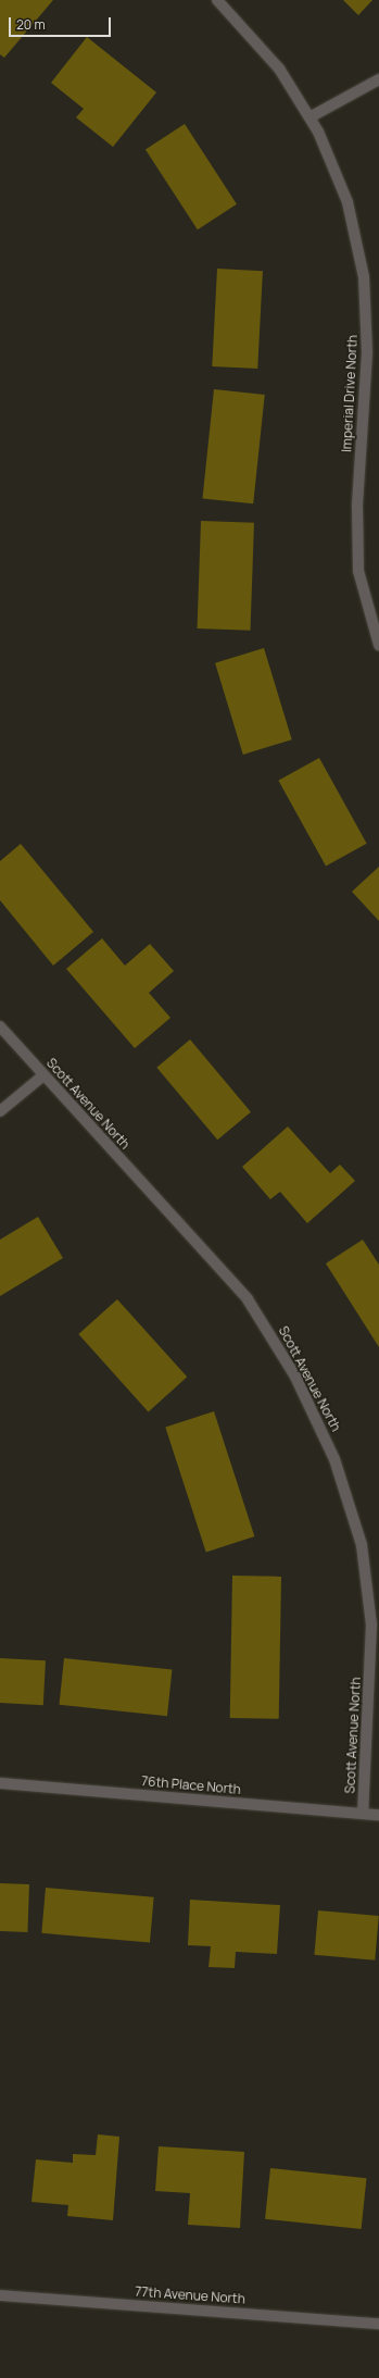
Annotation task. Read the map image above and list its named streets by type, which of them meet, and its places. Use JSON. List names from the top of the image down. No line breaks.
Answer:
{"streets":{"street":["Imperial Drive North","Scott Avenue North","76th Place North","77th Avenue North"]},"crossings":[["Scott Avenue North","76th Place North"]],"scale_bar":"20 m"}
